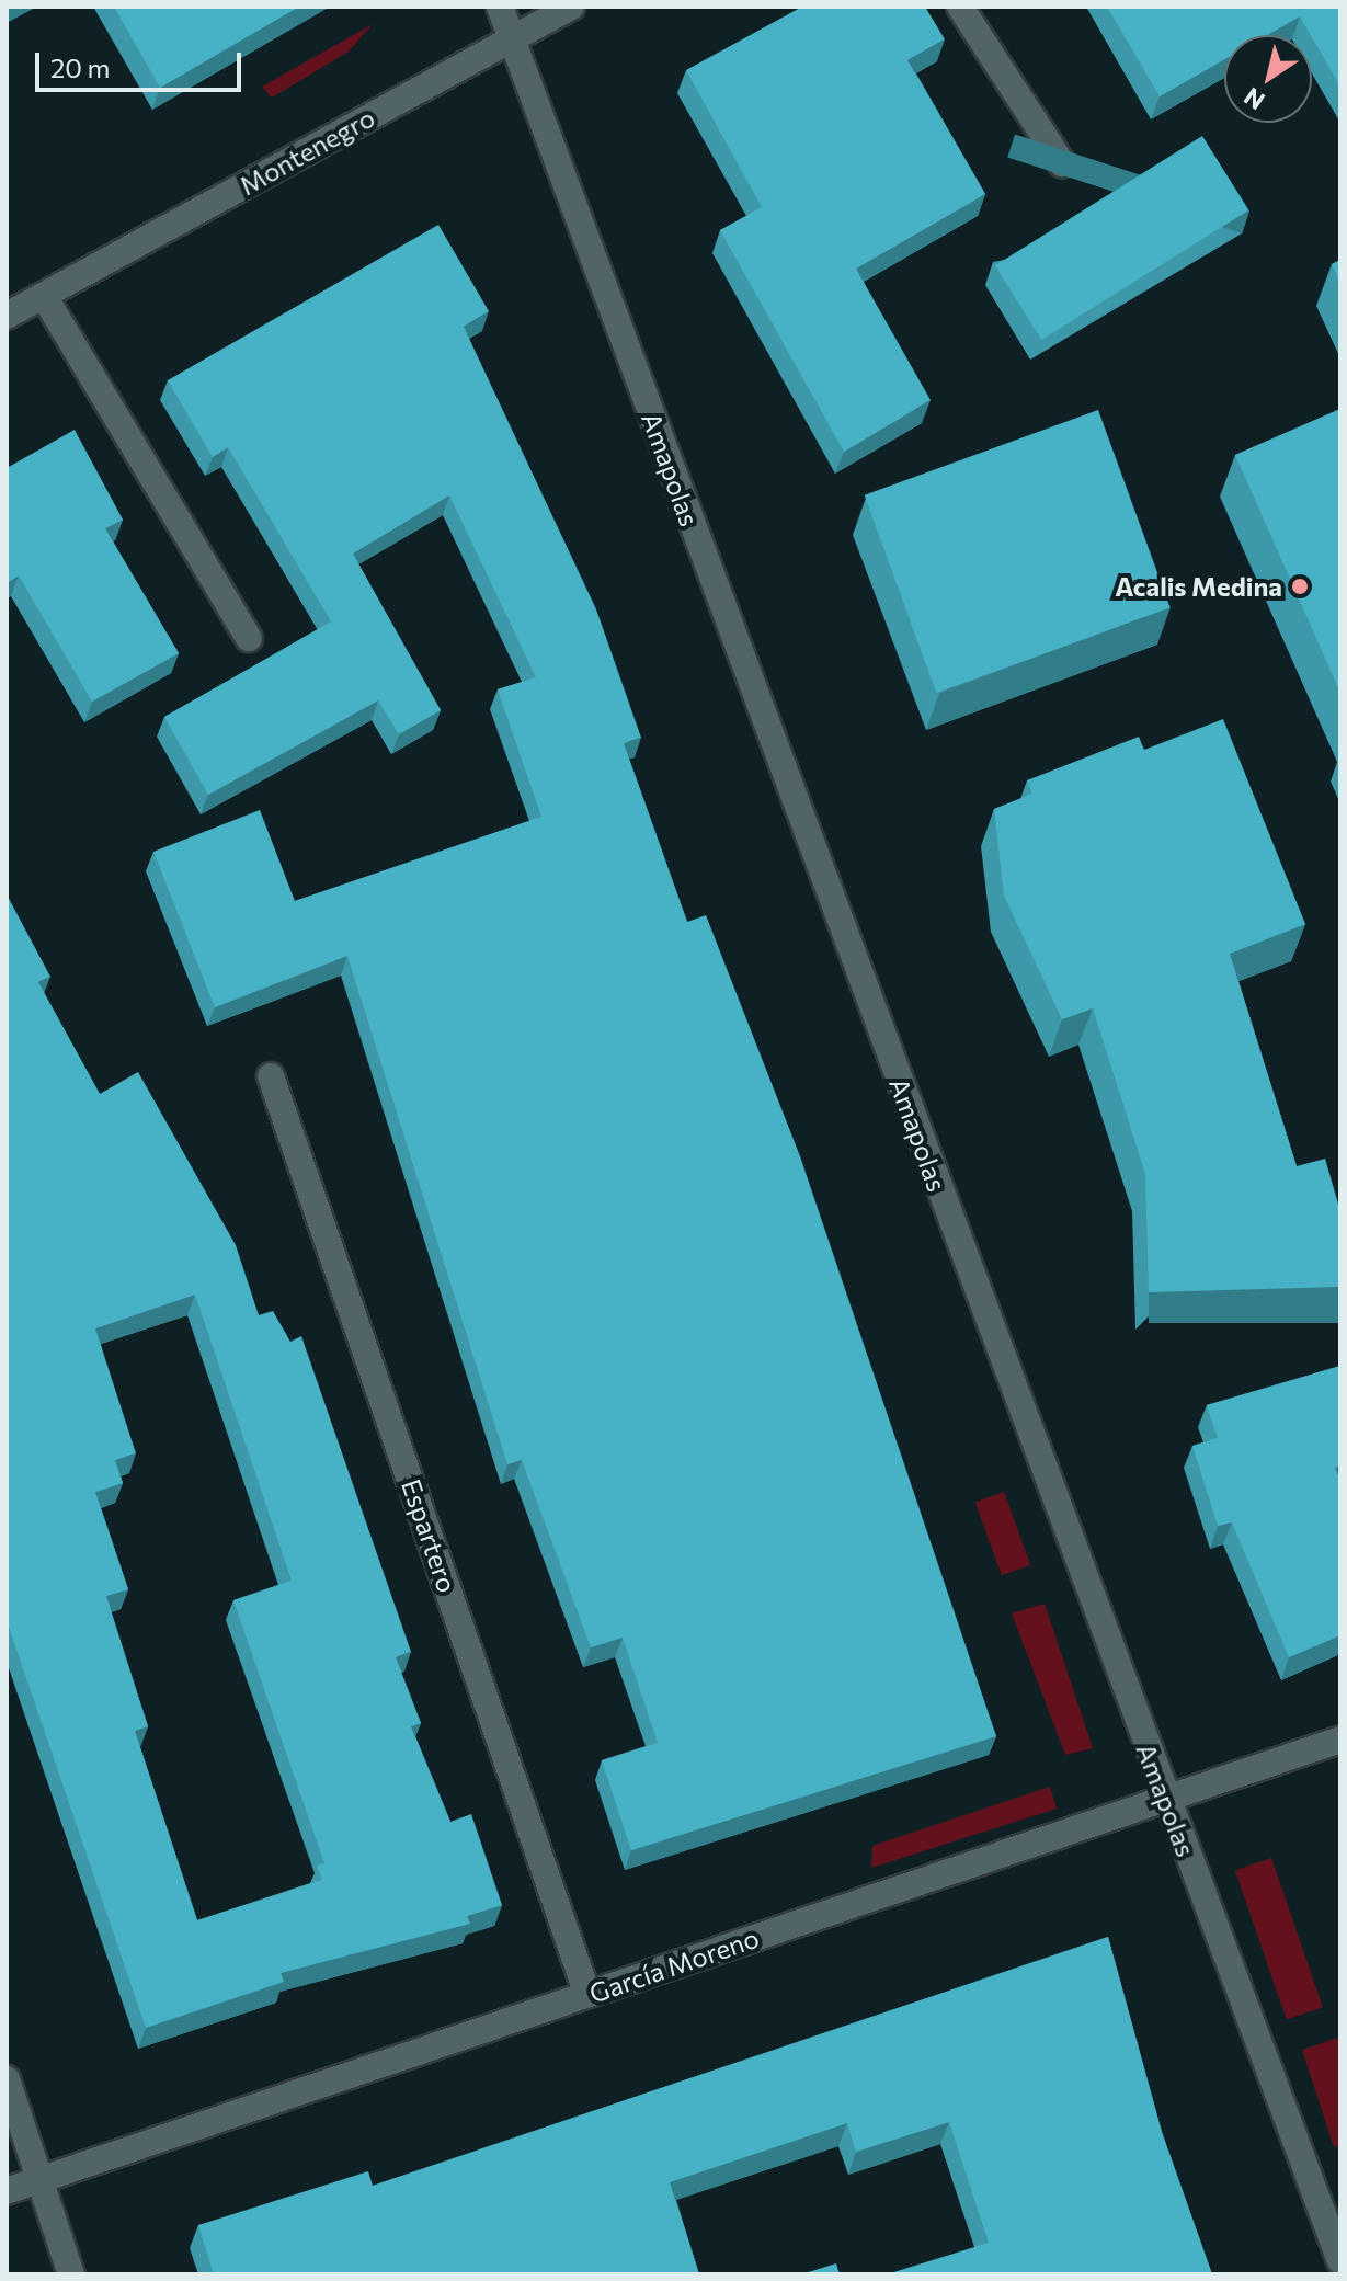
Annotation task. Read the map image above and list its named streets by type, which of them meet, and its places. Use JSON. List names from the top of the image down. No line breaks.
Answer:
{"streets":{"street":["Montenegro","Amapolas","Espartero","García Moreno"]},"crossings":[["Montenegro","Amapolas"],["Amapolas","García Moreno"],["Espartero","García Moreno"]],"places":["Acalis Medina"],"scale_bar":"20 m","north":"bottom left"}
